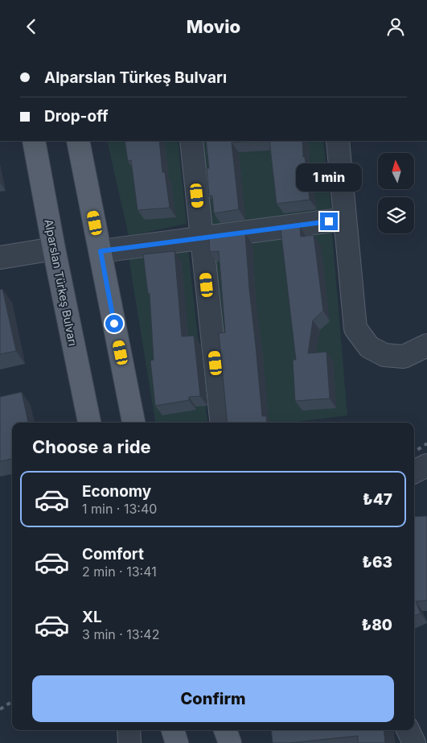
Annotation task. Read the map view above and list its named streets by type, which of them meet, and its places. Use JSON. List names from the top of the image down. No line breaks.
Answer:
{"streets":{"main road":["Alparslan Türkeş Bulvarı"]},"north":"top","page":{"header":"Movio","banner":["Alparslan Türkeş Bulvarı","Drop-off"],"bubble":"1 min","heading":"Choose a ride","list":[{"name":"Economy","note":"1 min · 13:40","value":"₺47"},{"name":"Comfort","note":"2 min · 13:41","value":"₺63"},{"name":"XL","note":"3 min · 13:42","value":"₺80"}],"buttons":"Confirm"}}
